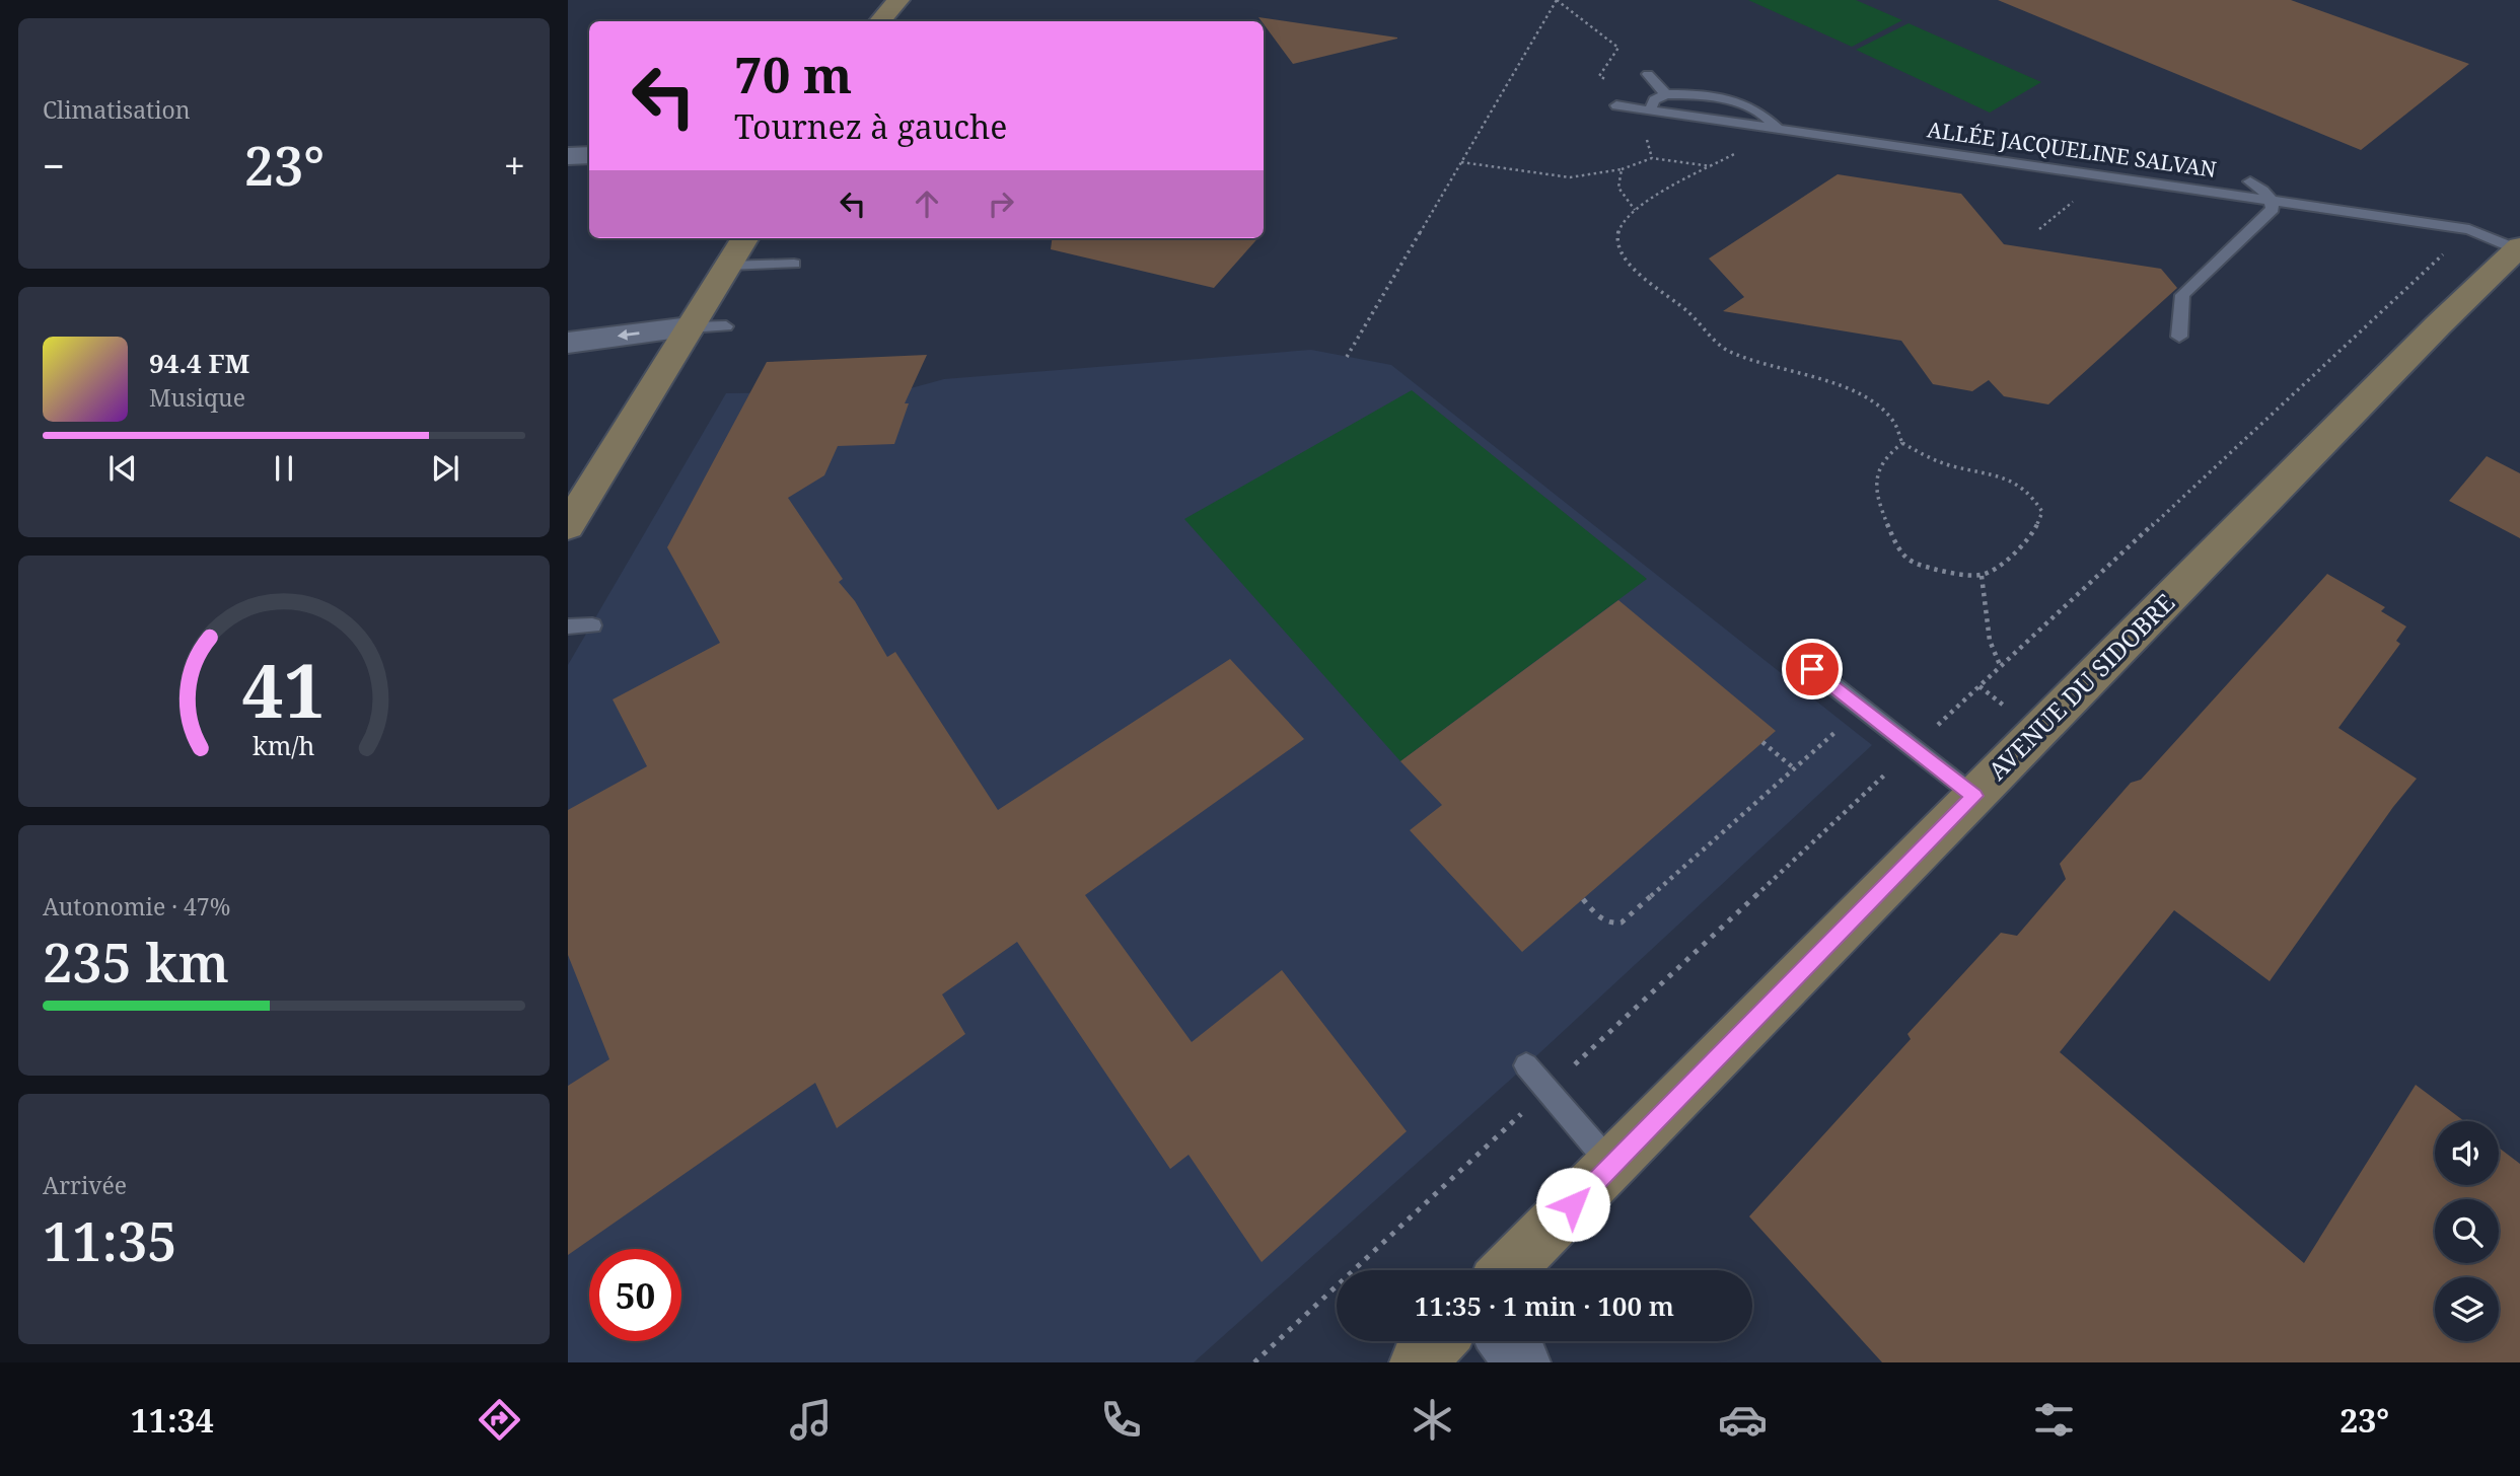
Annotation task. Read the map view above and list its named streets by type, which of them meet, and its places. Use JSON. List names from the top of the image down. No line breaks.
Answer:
{"streets":{"main road":["AVENUE DU SIDOBRE"],"lane":["ALLÉE JACQUELINE SALVAN"]},"crossings":[["ALLÉE JACQUELINE SALVAN","AVENUE DU SIDOBRE"]],"page":{"tile":["Climatisation",["Autonomie · 47%","235 km"],["Arrivée","11:35"]],"turn":["70 m","Tournez à gauche"],"heat":["−","23°","+"],"song":["94.4 FM","Musique"],"limit":"50","trip":"11:35 · 1 min · 100 m","tabs":["11:34","23°"],"gauge":["41","km/h"]}}
